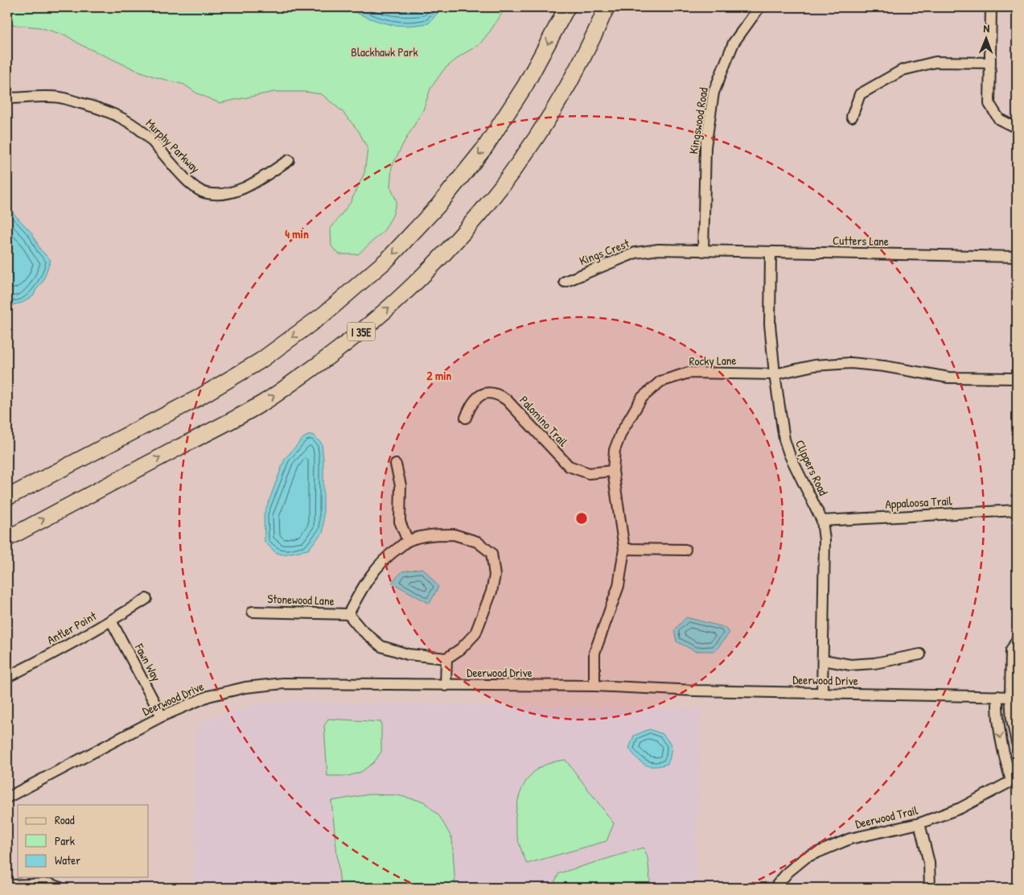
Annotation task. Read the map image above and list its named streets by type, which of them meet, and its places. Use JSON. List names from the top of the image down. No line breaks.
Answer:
{"streets":{"highway":["I 35E"],"street":["Kingswood Road","Murphy Parkway","Cutters Lane","Kings Crest","Rocky Lane","Palomino Trail","Clippers Road","Appaloosa Trail","Stonewood Lane","Antler Point","Fawn Way","Deerwood Drive","Deerwood Trail"]},"crossings":[["Kingswood Road","Cutters Lane"],["Kingswood Road","Kings Crest"],["Cutters Lane","Kings Crest"],["Cutters Lane","Clippers Road"],["Rocky Lane","Palomino Trail"],["Rocky Lane","Clippers Road"],["Rocky Lane","Deerwood Drive"],["Clippers Road","Appaloosa Trail"],["Clippers Road","Deerwood Drive"],["Antler Point","Fawn Way"],["Fawn Way","Deerwood Drive"],["Deerwood Drive","Deerwood Trail"]],"parks":["Blackhawk Park"],"legend":["Road","Park","Water"],"north":"top","rings":["4 min","2 min"]}
